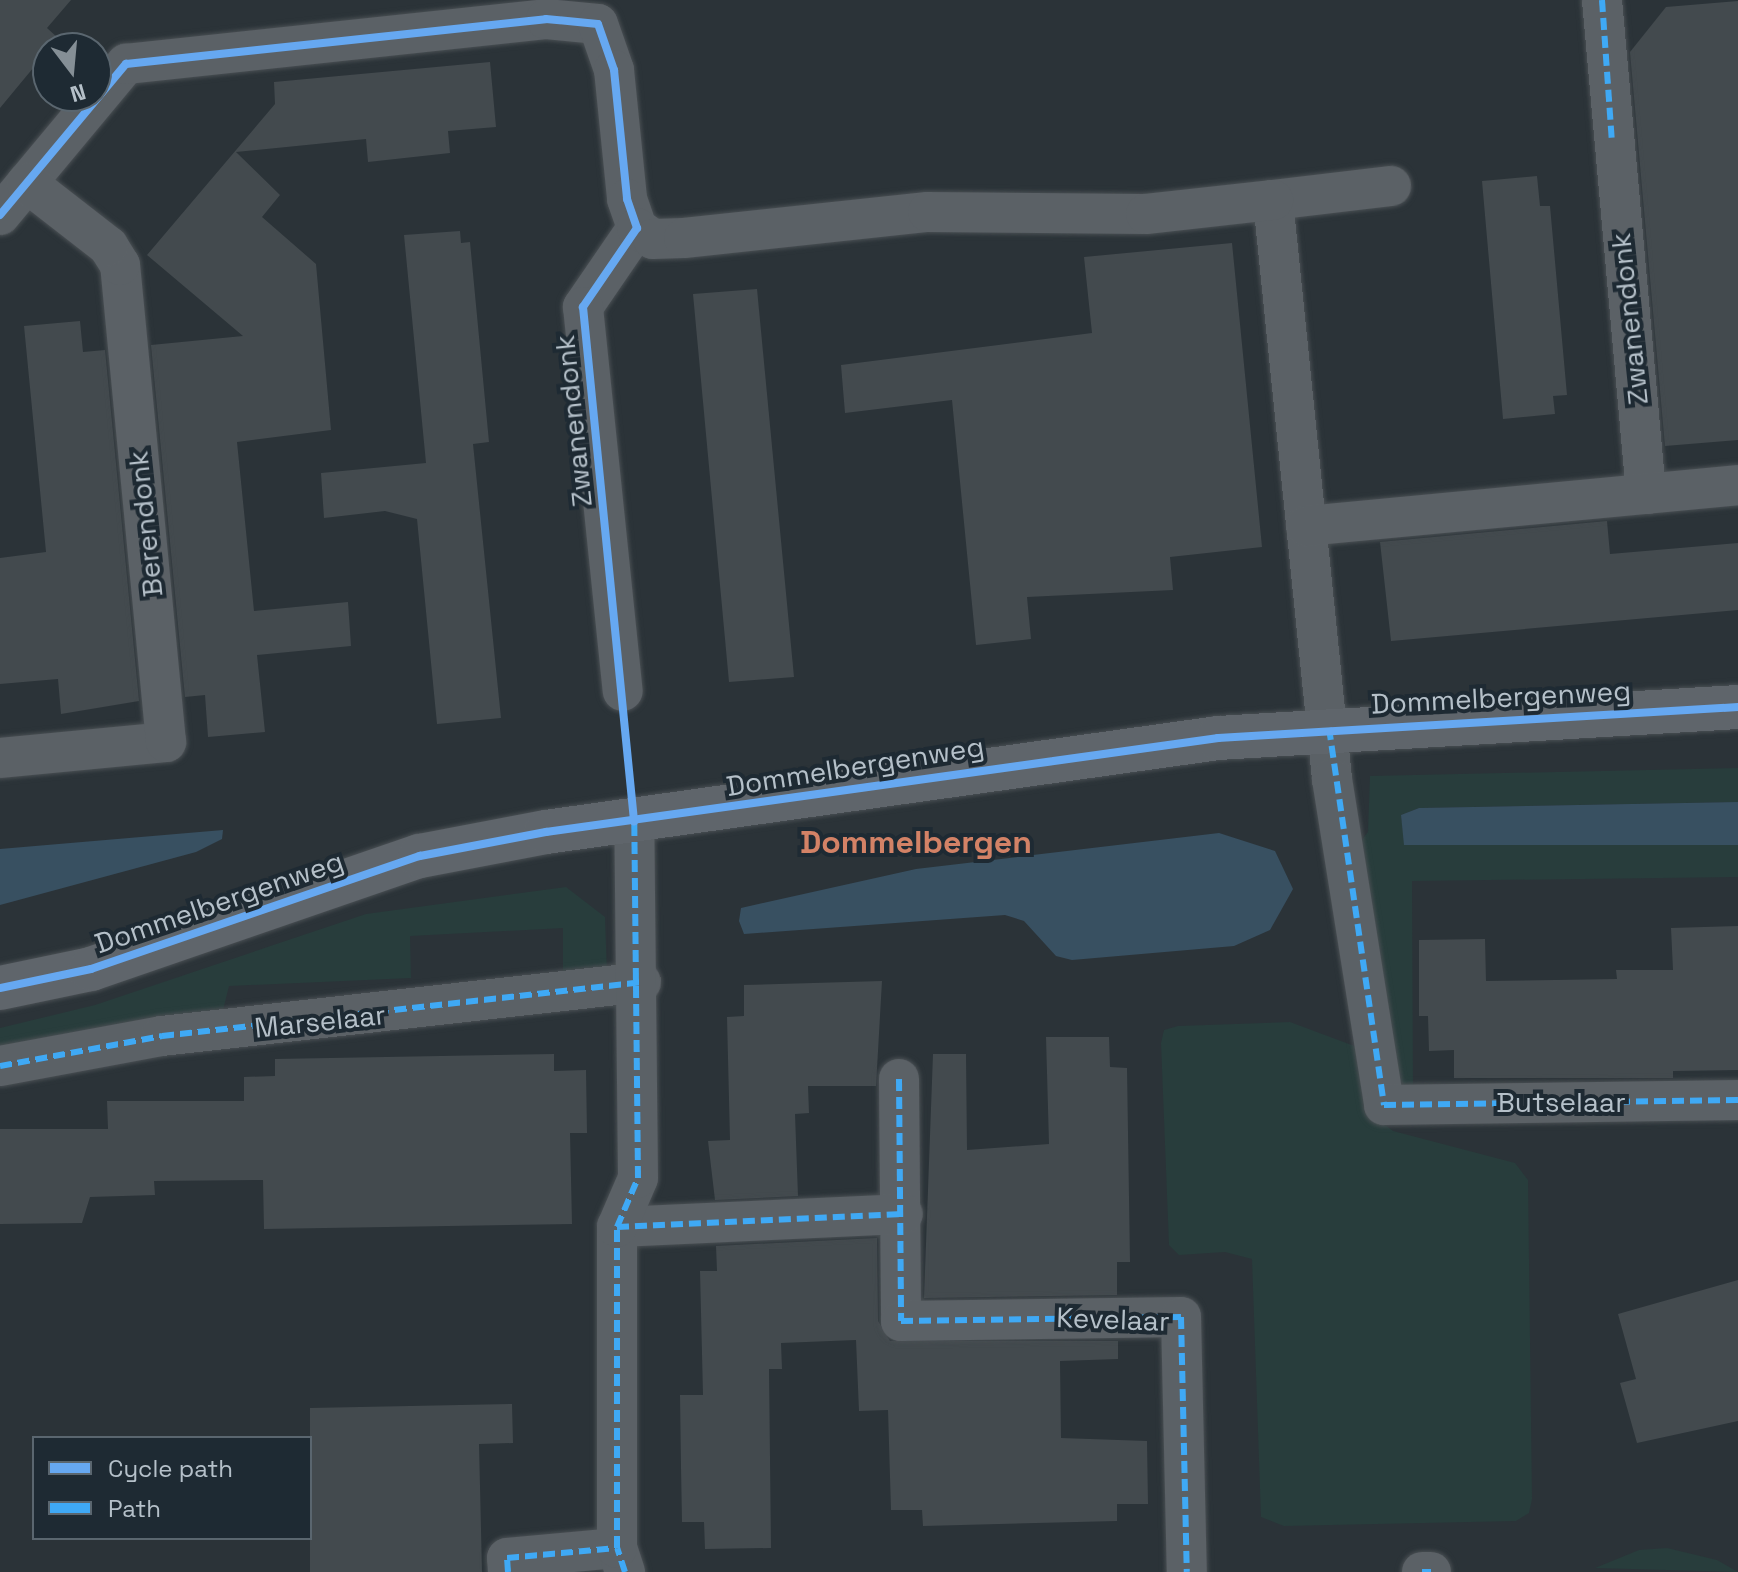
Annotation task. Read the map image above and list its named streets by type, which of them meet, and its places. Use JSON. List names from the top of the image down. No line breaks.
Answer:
{"streets":{"street":["Zwanendonk","Berendonk","Dommelbergenweg","Marselaar","Butselaar","Kevelaar"]},"crossings":[["Dommelbergenweg","Butselaar"]],"districts":["Dommelbergen"],"legend":["Cycle path","Path"],"north":"bottom"}
